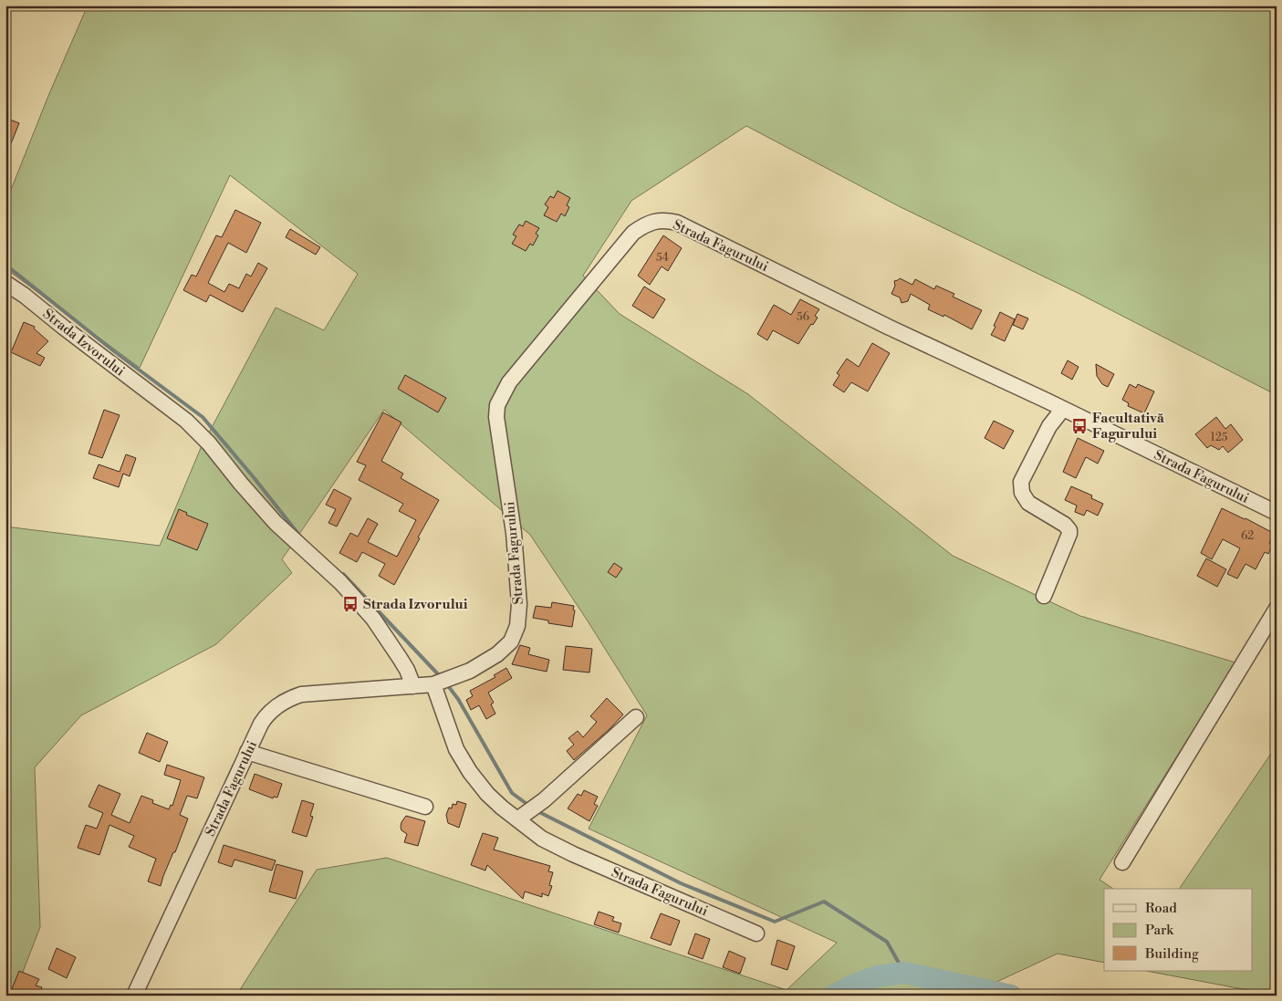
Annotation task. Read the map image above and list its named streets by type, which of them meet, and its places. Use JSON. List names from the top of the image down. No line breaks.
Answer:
{"streets":{"street":["Strada Fagurului","Strada Izvorului"]},"crossings":[["Strada Fagurului","Strada Izvorului"]],"places":{"bus stop":["Facultativă Fagurului","Strada Izvorului"]},"house_numbers":["54","56","125","62"],"legend":["Road","Park","Building"]}
